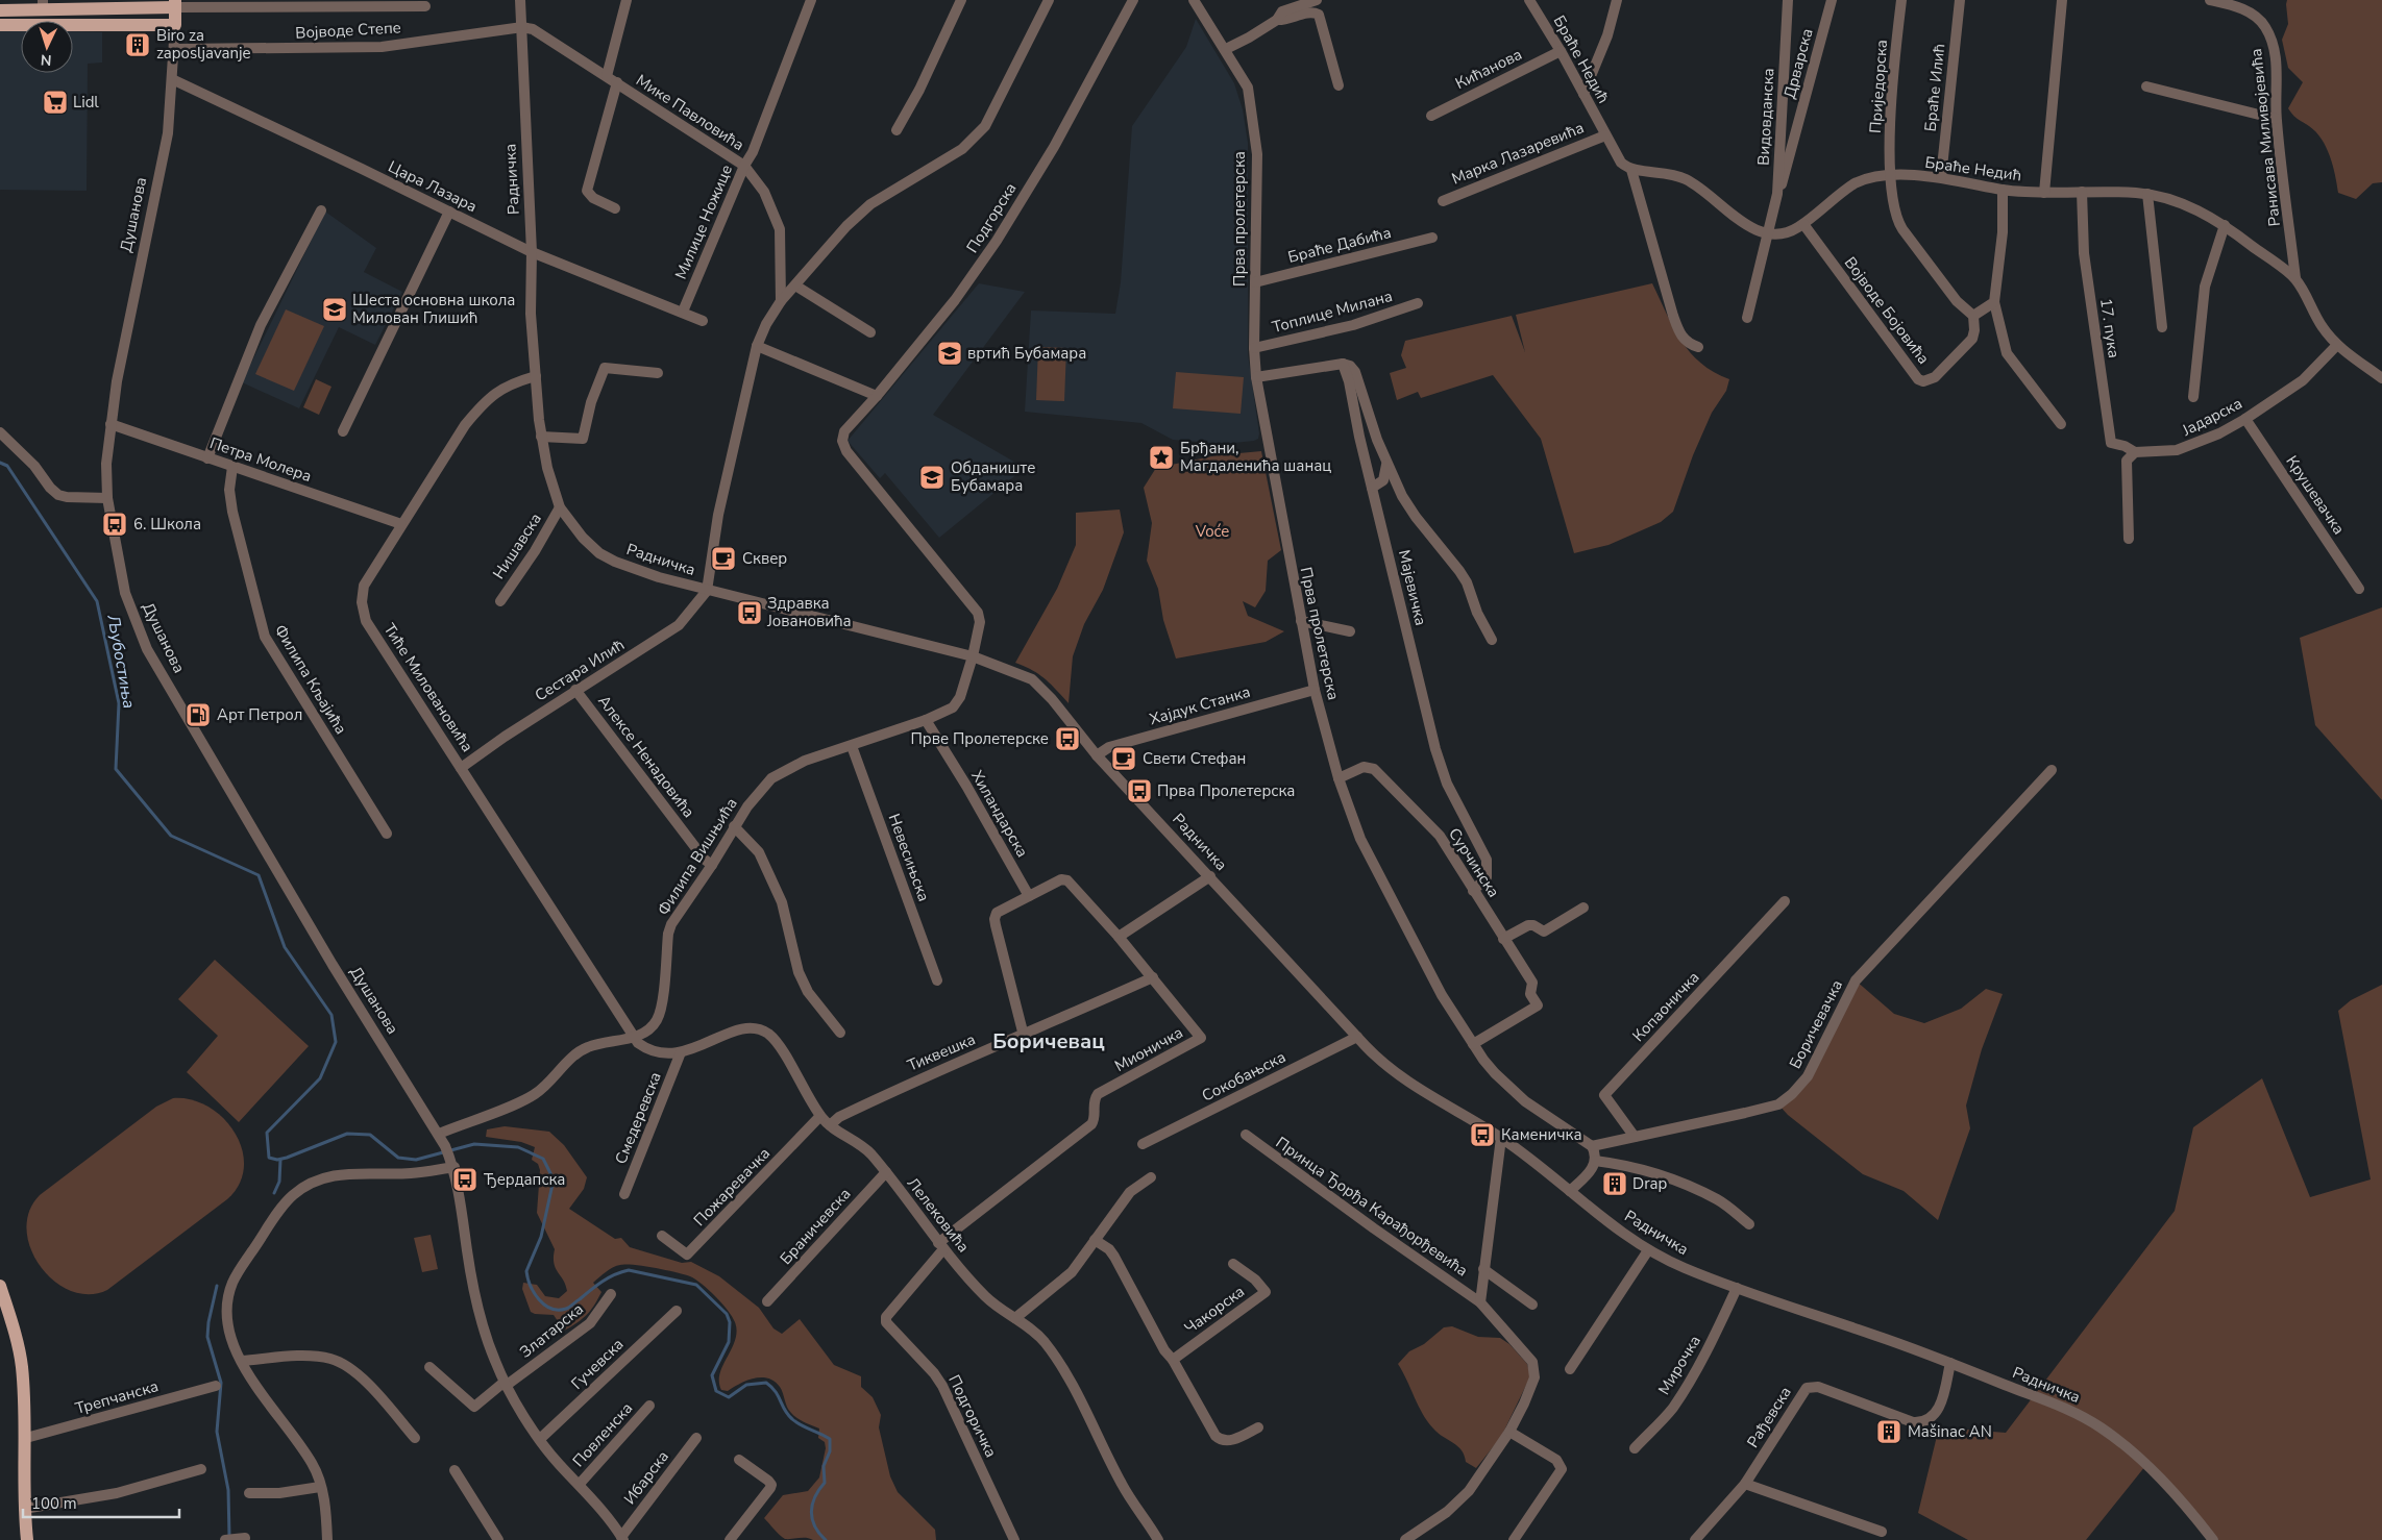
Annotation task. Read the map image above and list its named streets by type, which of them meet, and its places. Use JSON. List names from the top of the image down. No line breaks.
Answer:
{"streets":{"main road":["Душанова"],"street":["Војводе Степе","Браће Недић","Дрварска","Кићанова","Приједорска","Браће Илић","Мике Павловића","Видовданска","Ранисава Миливојевића","Марка Лазаревића","Радничка","Цара Лазара","Подгорска","Прва пролетерска","Милице Ножице","Браће Дабића","Војводе Бојовића","Топлице Милана","17. пука","Јадарска","Петра Молера","Крушевачка","Нишавска","Мајевичка","Сестара Илић","Филипа Кљајића","Тиће Миловановића","Хајдук Станка","Алексе Ненадовића","Хиландарска","Филипа Вишњића","Невесињска","Сурчинска","Копаоничка","Боричевачка","Мионичка","Тиквешка","Сокобањска","Смедеревска","Пожаревачка","Принца Ђорђа Карађорђевића","Лелековића","Браничевска","Чакорска","Златарска","Гучевска","Мирочка","Трепчанска","Подгоричка","Рађевска","Повленска","Ибарска"]},"crossings":[["Војводе Степе","Мике Павловића"],["Војводе Степе","Радничка"],["Војводе Степе","Душанова"],["Браће Недић","Кићанова"],["Браће Недић","Приједорска"],["Браће Недић","Браће Илић"],["Браће Недић","Видовданска"],["Браће Недић","Ранисава Миливојевића"],["Браће Недић","Марка Лазаревића"],["Браће Недић","Војводе Бојовића"],["Браће Недић","17. пука"],["Браће Недић","Јадарска"],["Дрварска","Видовданска"],["Мике Павловића","Радничка"],["Мике Павловића","Милице Ножице"],["Радничка","Цара Лазара"],["Радничка","Нишавска"],["Радничка","Сестара Илић"],["Радничка","Тиће Миловановића"],["Радничка","Хајдук Станка"],["Радничка","Филипа Вишњића"],["Радничка","Сокобањска"],["Радничка","Мирочка"],["Радничка","Рађевска"],["Цара Лазара","Душанова"],["Цара Лазара","Милице Ножице"],["Душанова","Петра Молера"],["Душанова","Филипа Вишњића"],["Душанова","Златарска"],["Душанова","Гучевска"],["Душанова","Повленска"],["Душанова","Ибарска"],["Подгорска","Филипа Вишњића"],["Прва пролетерска","Браће Дабића"],["Прва пролетерска","Топлице Милана"],["Прва пролетерска","Хајдук Станка"],["Прва пролетерска","Сурчинска"],["Прва пролетерска","Боричевачка"],["17. пука","Јадарска"],["Јадарска","Крушевачка"],["Петра Молера","Филипа Кљајића"],["Петра Молера","Тиће Миловановића"],["Мајевичка","Сурчинска"],["Сестара Илић","Тиће Миловановића"],["Сестара Илић","Алексе Ненадовића"],["Тиће Миловановића","Филипа Вишњића"],["Тиће Миловановића","Лелековића"],["Алексе Ненадовића","Филипа Вишњића"],["Хиландарска","Филипа Вишњића"],["Хиландарска","Мионичка"],["Филипа Вишњића","Невесињска"],["Филипа Вишњића","Лелековића"],["Копаоничка","Боричевачка"],["Мионичка","Тиквешка"],["Мионичка","Лелековића"],["Мионичка","Подгоричка"],["Тиквешка","Лелековића"],["Смедеревска","Лелековића"],["Пожаревачка","Лелековића"],["Лелековића","Браничевска"]],"districts":["Боричевац"],"water":["Љубостиња"],"parks":["Voće"],"places":{"building":["Biro za zaposljavanje","Drap","Mašinac AN"],"supermarket":["Lidl"],"school or university":["Шеста основна школа Милован Глишић","вртић Бубамара","Обданиште Бубамара"],"place":["Брђани, Магдаленића шанац"],"bus stop":["6. Школа","Здравка Јовановића","Прве Пролетерске","Прва Пролетерска","Каменичка","Ђердапска"],"cafe":["Сквер","Свети Стефан"],"fuel station":["Арт Петрол"]},"scale_bar":"100 m","north":"bottom"}
